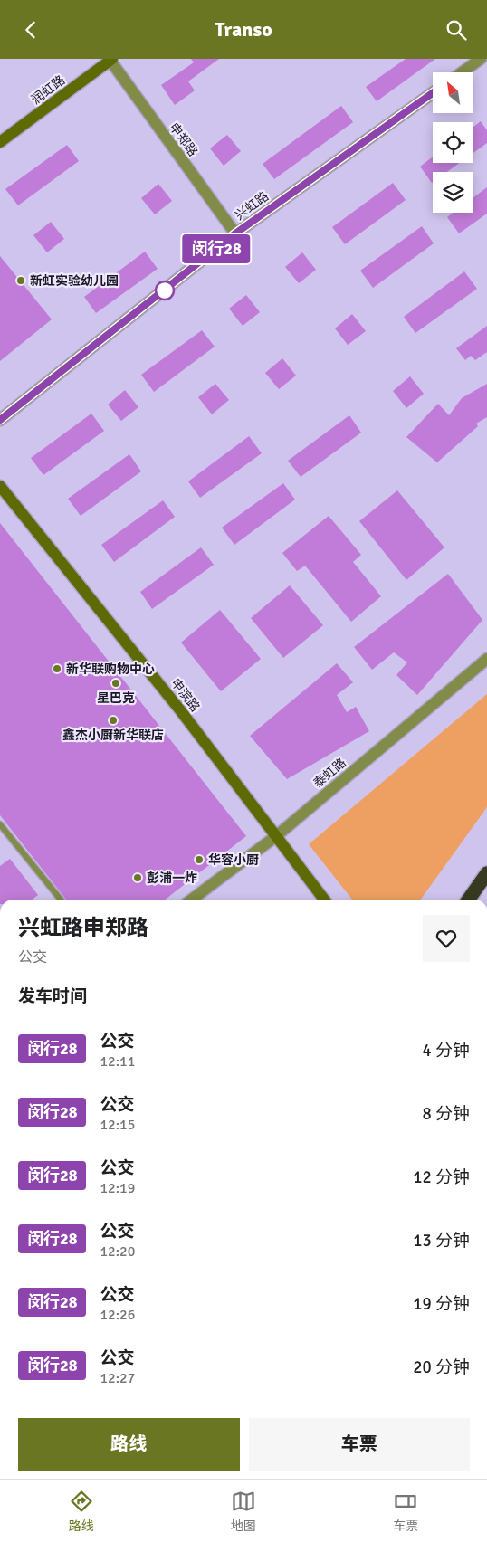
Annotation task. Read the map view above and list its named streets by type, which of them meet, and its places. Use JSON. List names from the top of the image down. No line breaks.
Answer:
{"streets":{"main road":["润虹路","申滨路"],"street":["申郑路","兴虹路","泰虹路"]},"crossings":[["润虹路","申郑路"],["申郑路","兴虹路"],["申滨路","泰虹路"]],"places":["新虹实验幼儿园","新华联购物中心","星巴克","鑫杰小厨新华联店","华容小厨","彭浦一炸"],"lines":["bus line 闵行28"],"north":"top left","page":{"header":"Transo","on_map":"闵行28","heading":[["兴虹路申郑路","公交"],"发车时间"],"list":[{"mark":"闵行28","name":"公交","note":"12:11","value":"4 分钟"},{"mark":"闵行28","name":"公交","note":"12:15","value":"8 分钟"},{"mark":"闵行28","name":"公交","note":"12:19","value":"12 分钟"},{"mark":"闵行28","name":"公交","note":"12:20","value":"13 分钟"},{"mark":"闵行28","name":"公交","note":"12:26","value":"19 分钟"},{"mark":"闵行28","name":"公交","note":"12:27","value":"20 分钟"}],"buttons":["路线","车票"],"tabs":["路线","地图","车票"]}}
